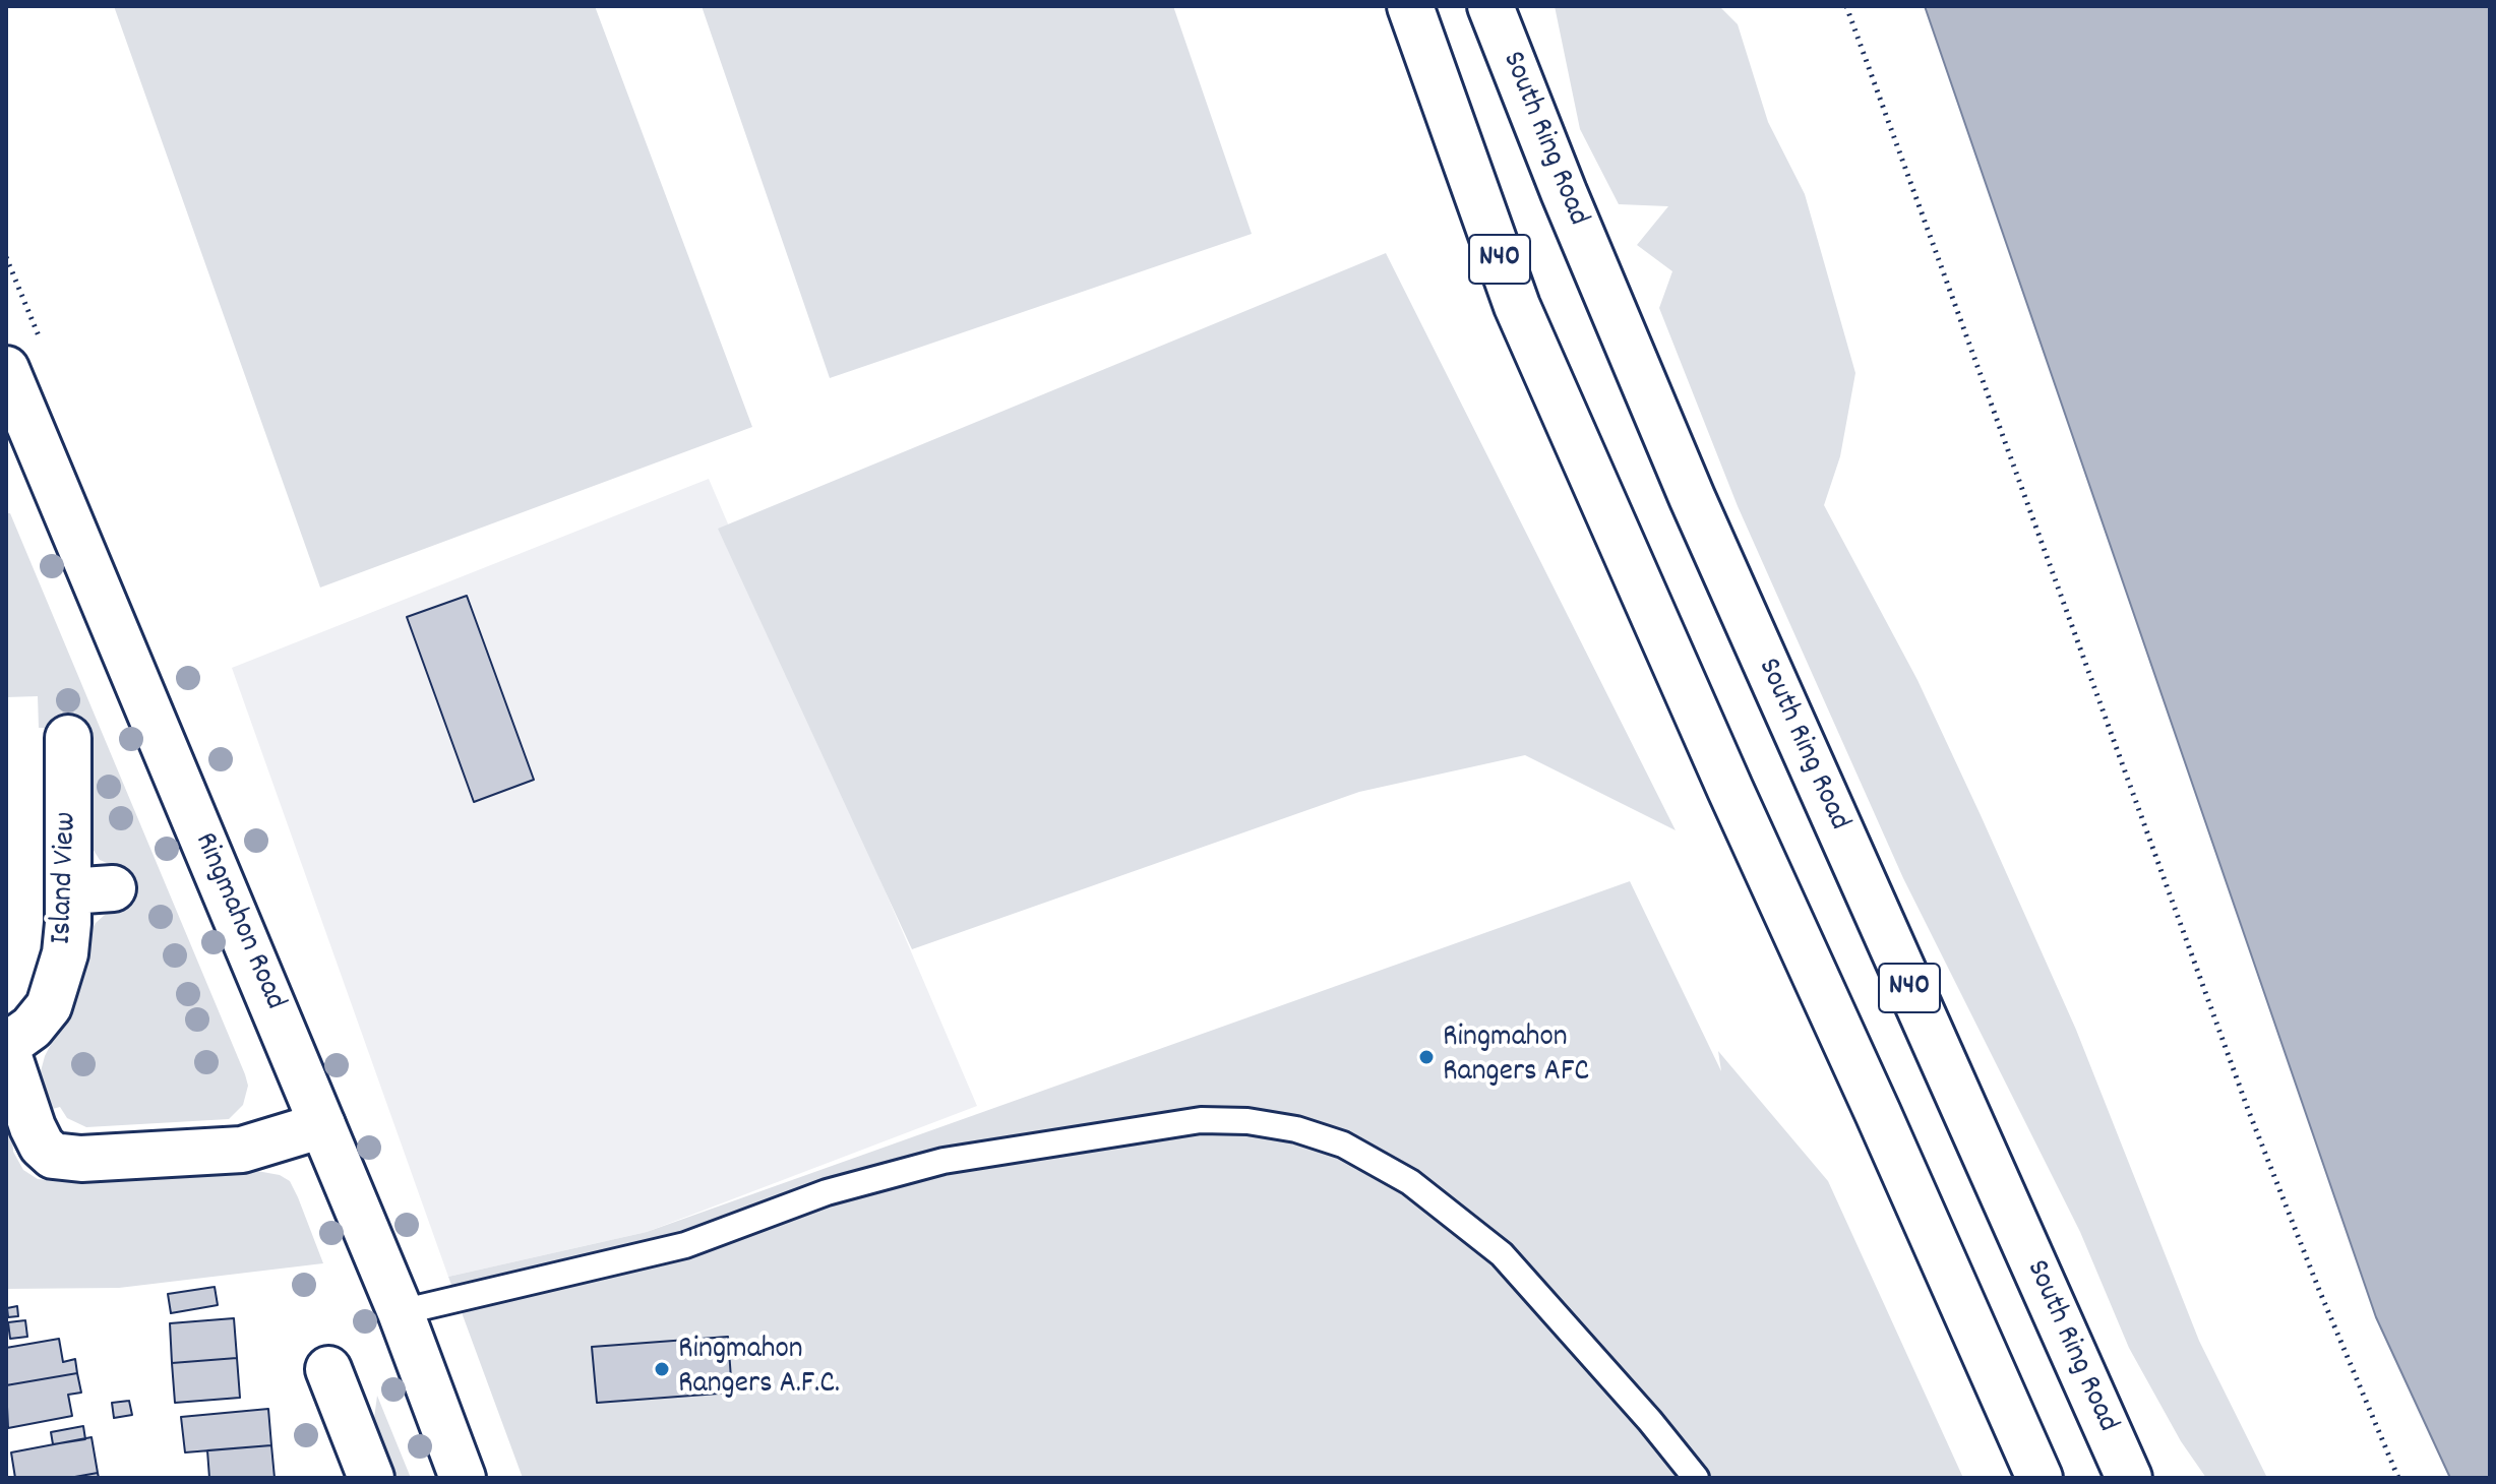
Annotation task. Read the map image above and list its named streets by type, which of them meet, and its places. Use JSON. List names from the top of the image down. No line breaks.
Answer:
{"streets":{"main road":["South Ring Road","N40","Island View","Ringmahon Road"]},"places":["Ringmahon Rangers AFC","Ringmahon Rangers A.F.C."]}
